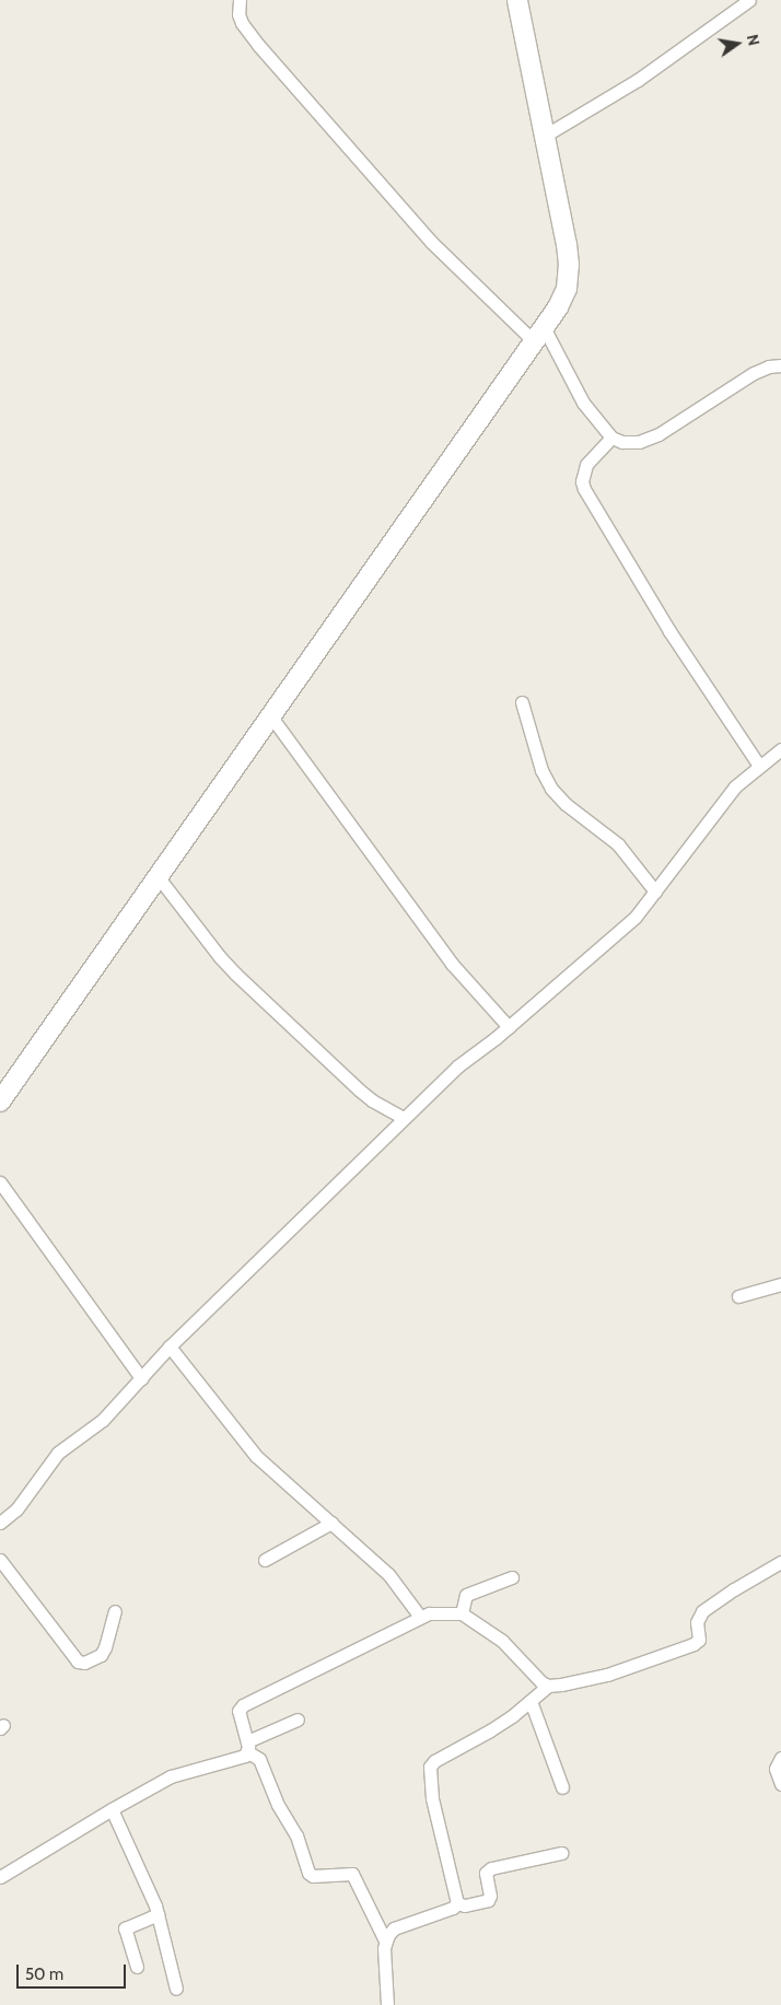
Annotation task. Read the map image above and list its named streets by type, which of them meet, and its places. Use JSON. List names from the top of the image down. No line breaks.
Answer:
{"scale_bar":"50 m","north":"right"}
